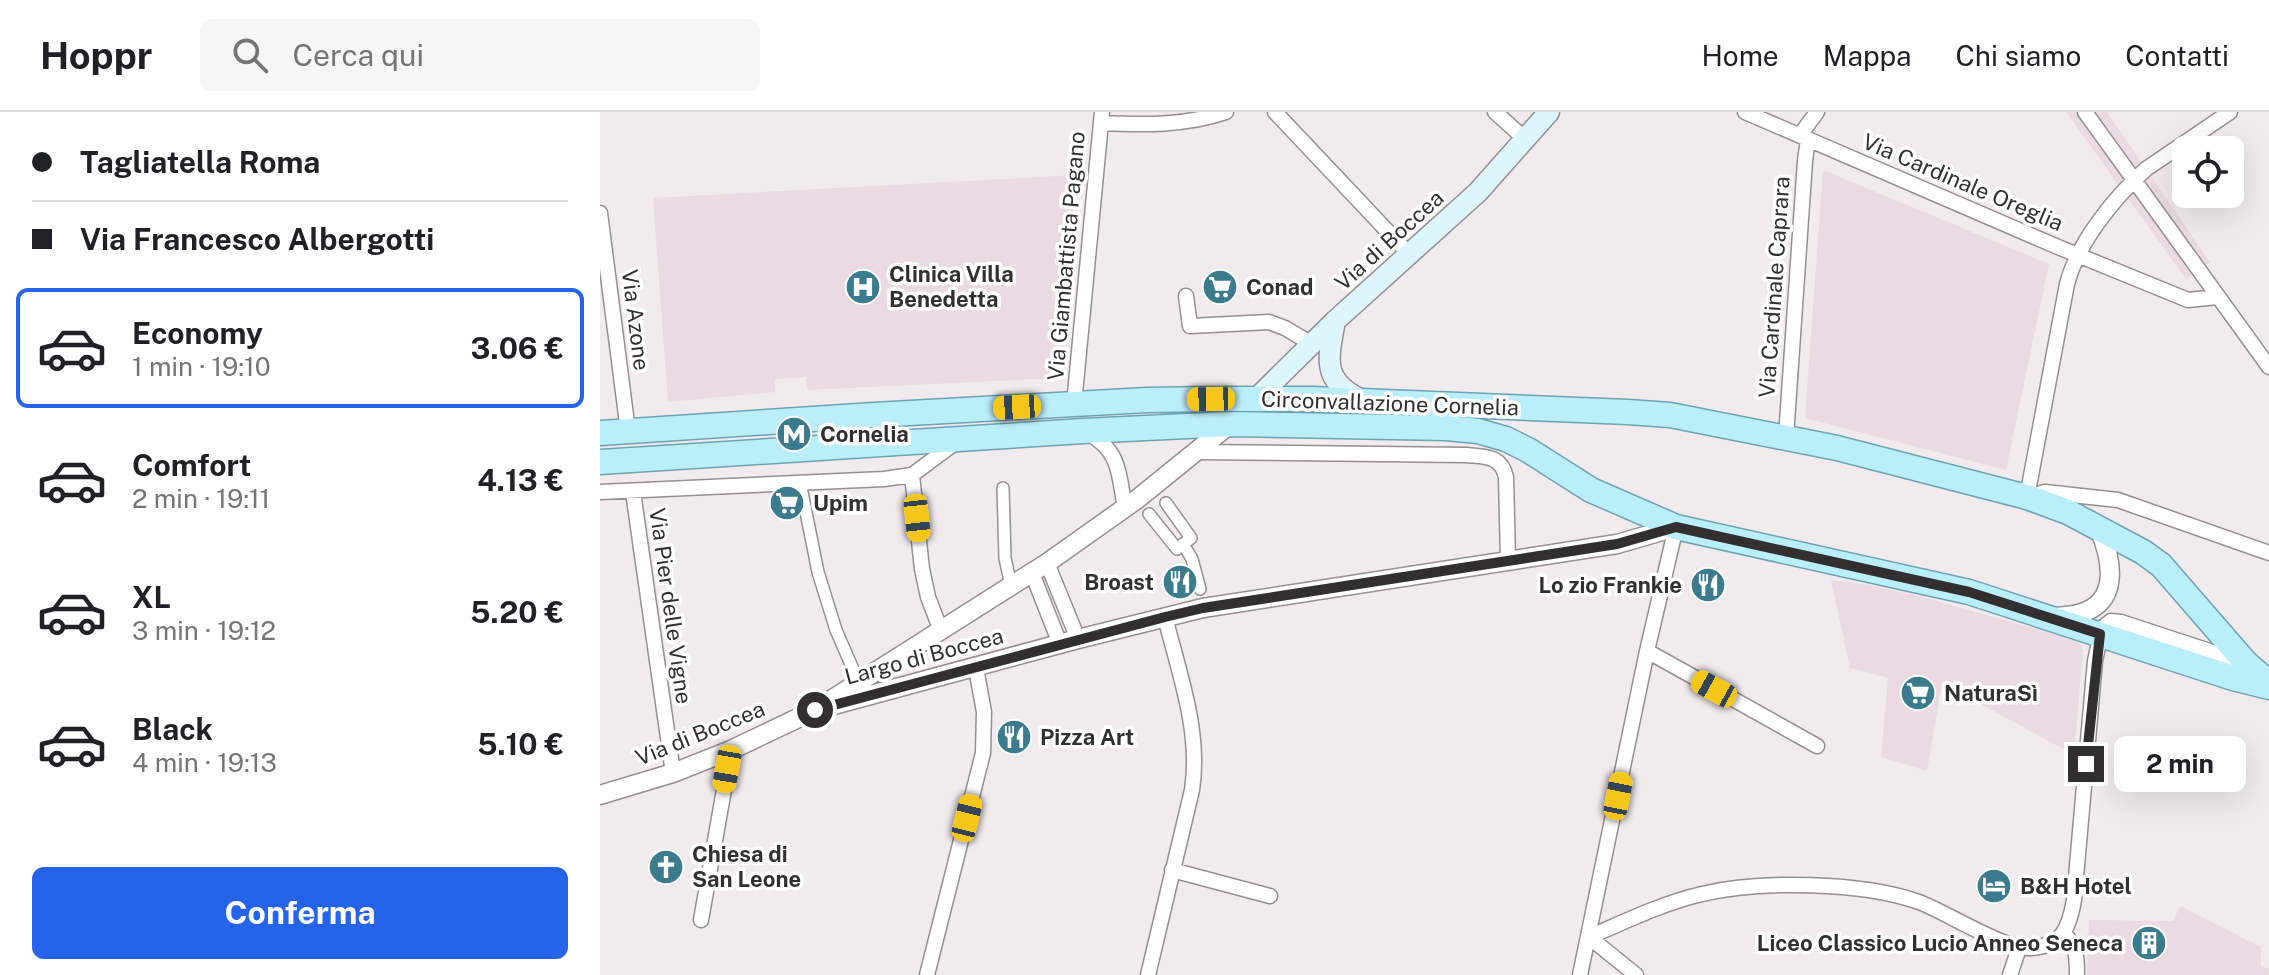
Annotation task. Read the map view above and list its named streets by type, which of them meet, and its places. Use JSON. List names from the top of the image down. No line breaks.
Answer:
{"streets":{"main road":["Via di Boccea","Circonvallazione Cornelia"],"street":["Via Cardinale Oreglia","Via Giambattista Pagano","Via Cardinale Caprara","Via Azone","Via Pier delle Vigne","Largo di Boccea"]},"crossings":[["Via Cardinale Oreglia","Via Cardinale Caprara"],["Via di Boccea","Circonvallazione Cornelia"],["Via di Boccea","Via Pier delle Vigne"],["Via di Boccea","Largo di Boccea"],["Via Giambattista Pagano","Circonvallazione Cornelia"],["Via Cardinale Caprara","Circonvallazione Cornelia"],["Via Azone","Circonvallazione Cornelia"],["Circonvallazione Cornelia","Largo di Boccea"]],"places":{"hospital":["Clinica Villa Benedetta"],"supermarket":["Conad","Upim","NaturaSì"],"metro station":["Cornelia"],"restaurant":["Broast","Lo zio Frankie","Pizza Art"],"church":["Chiesa di San Leone"],"hotel":["B&H Hotel"],"building":["Liceo Classico Lucio Anneo Seneca"]},"page":{"header":"Hoppr","search":"Cerca qui","nav":["Home","Mappa","Chi siamo","Contatti"],"banner":["Tagliatella Roma","Via Francesco Albergotti"],"list":[{"name":"Economy","note":"1 min · 19:10","value":"3.06 €"},{"name":"Comfort","note":"2 min · 19:11","value":"4.13 €"},{"name":"XL","note":"3 min · 19:12","value":"5.20 €"},{"name":"Black","note":"4 min · 19:13","value":"5.10 €"}],"bubble":"2 min","buttons":"Conferma"}}
